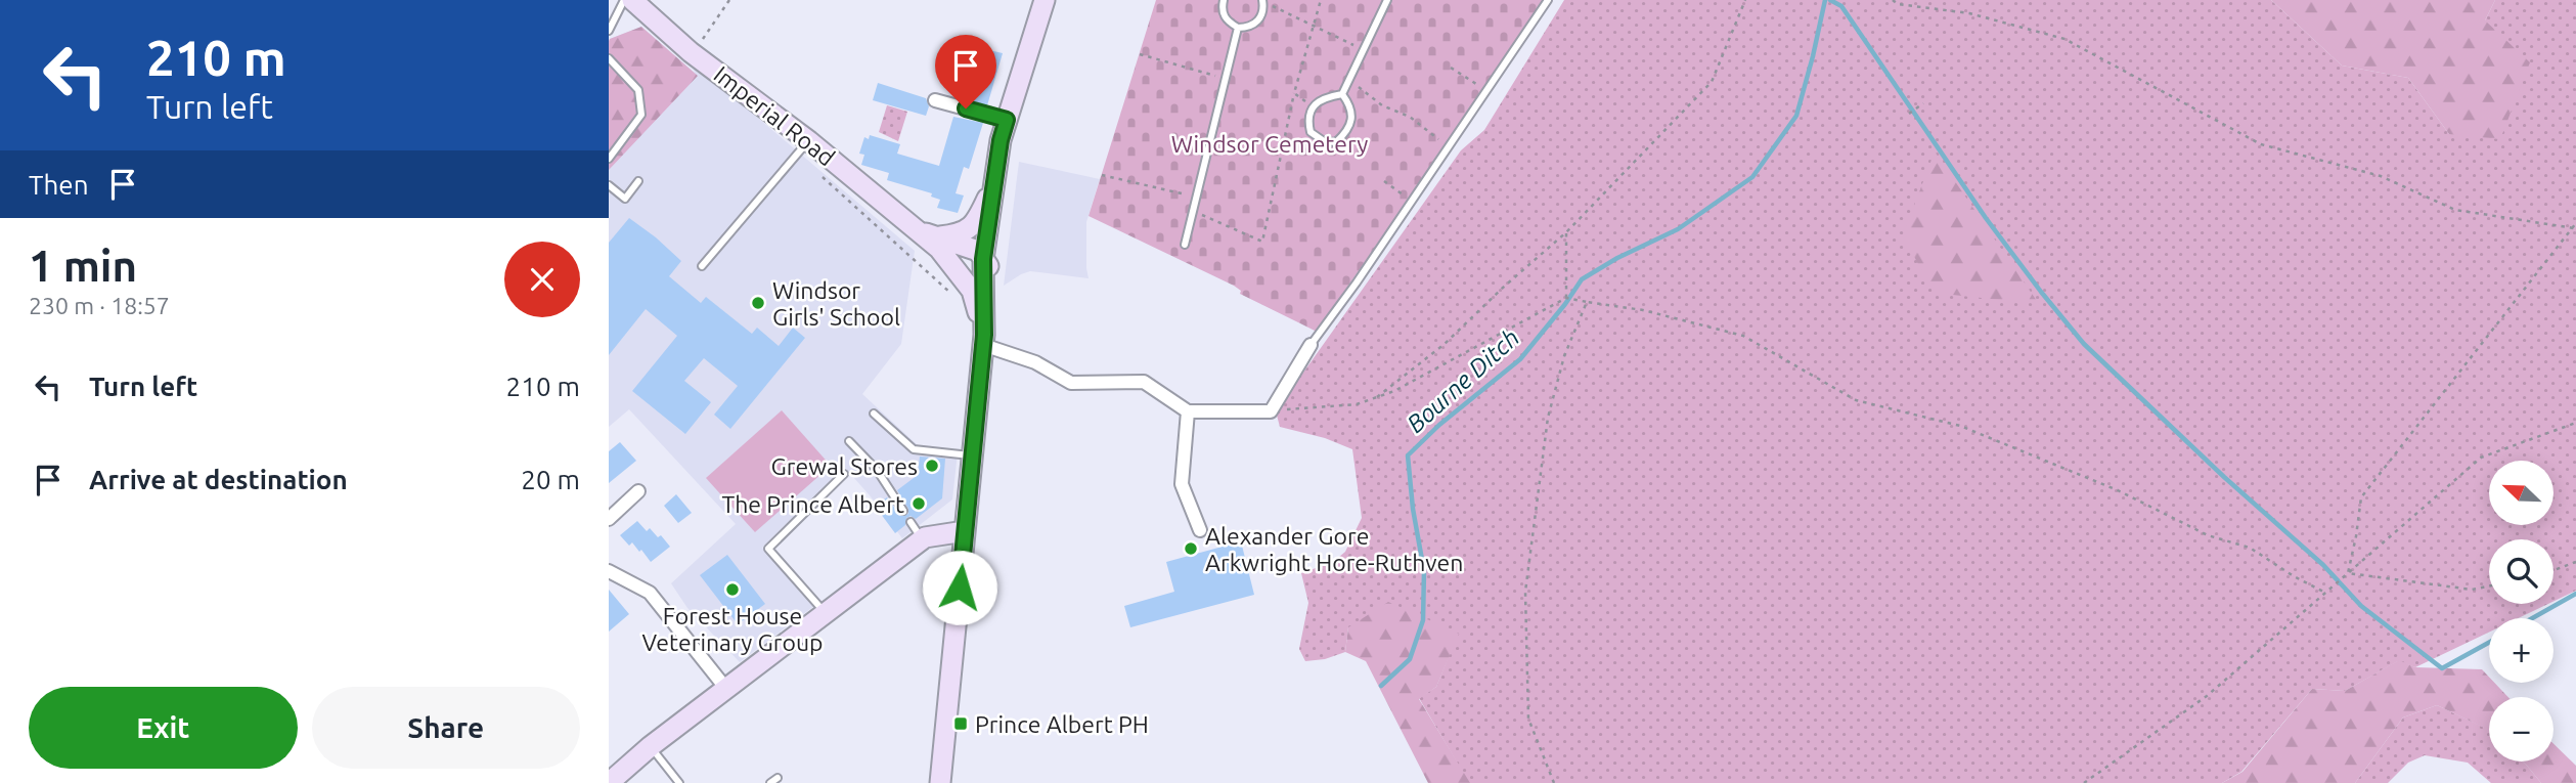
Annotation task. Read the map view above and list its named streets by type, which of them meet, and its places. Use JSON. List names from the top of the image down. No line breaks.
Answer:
{"streets":{"main road":["Imperial Road"]},"water":["Bourne Ditch"],"parks":["Windsor Cemetery"],"places":{"other":["Windsor Girls' School","Grewal Stores","The Prince Albert","Alexander Gore Arkwright Hore-Ruthven","Forest House Veterinary Group"],"transit":["Prince Albert PH"]},"north":"top left","page":{"turn":["210 m","Turn left"],"then":"Then","heading":["1 min","230 m · 18:57"],"list":[{"name":"Turn left","value":"210 m"},{"name":"Arrive at destination","value":"20 m"}],"map_buttons":["+","−"],"buttons":["Exit","Share"]}}
